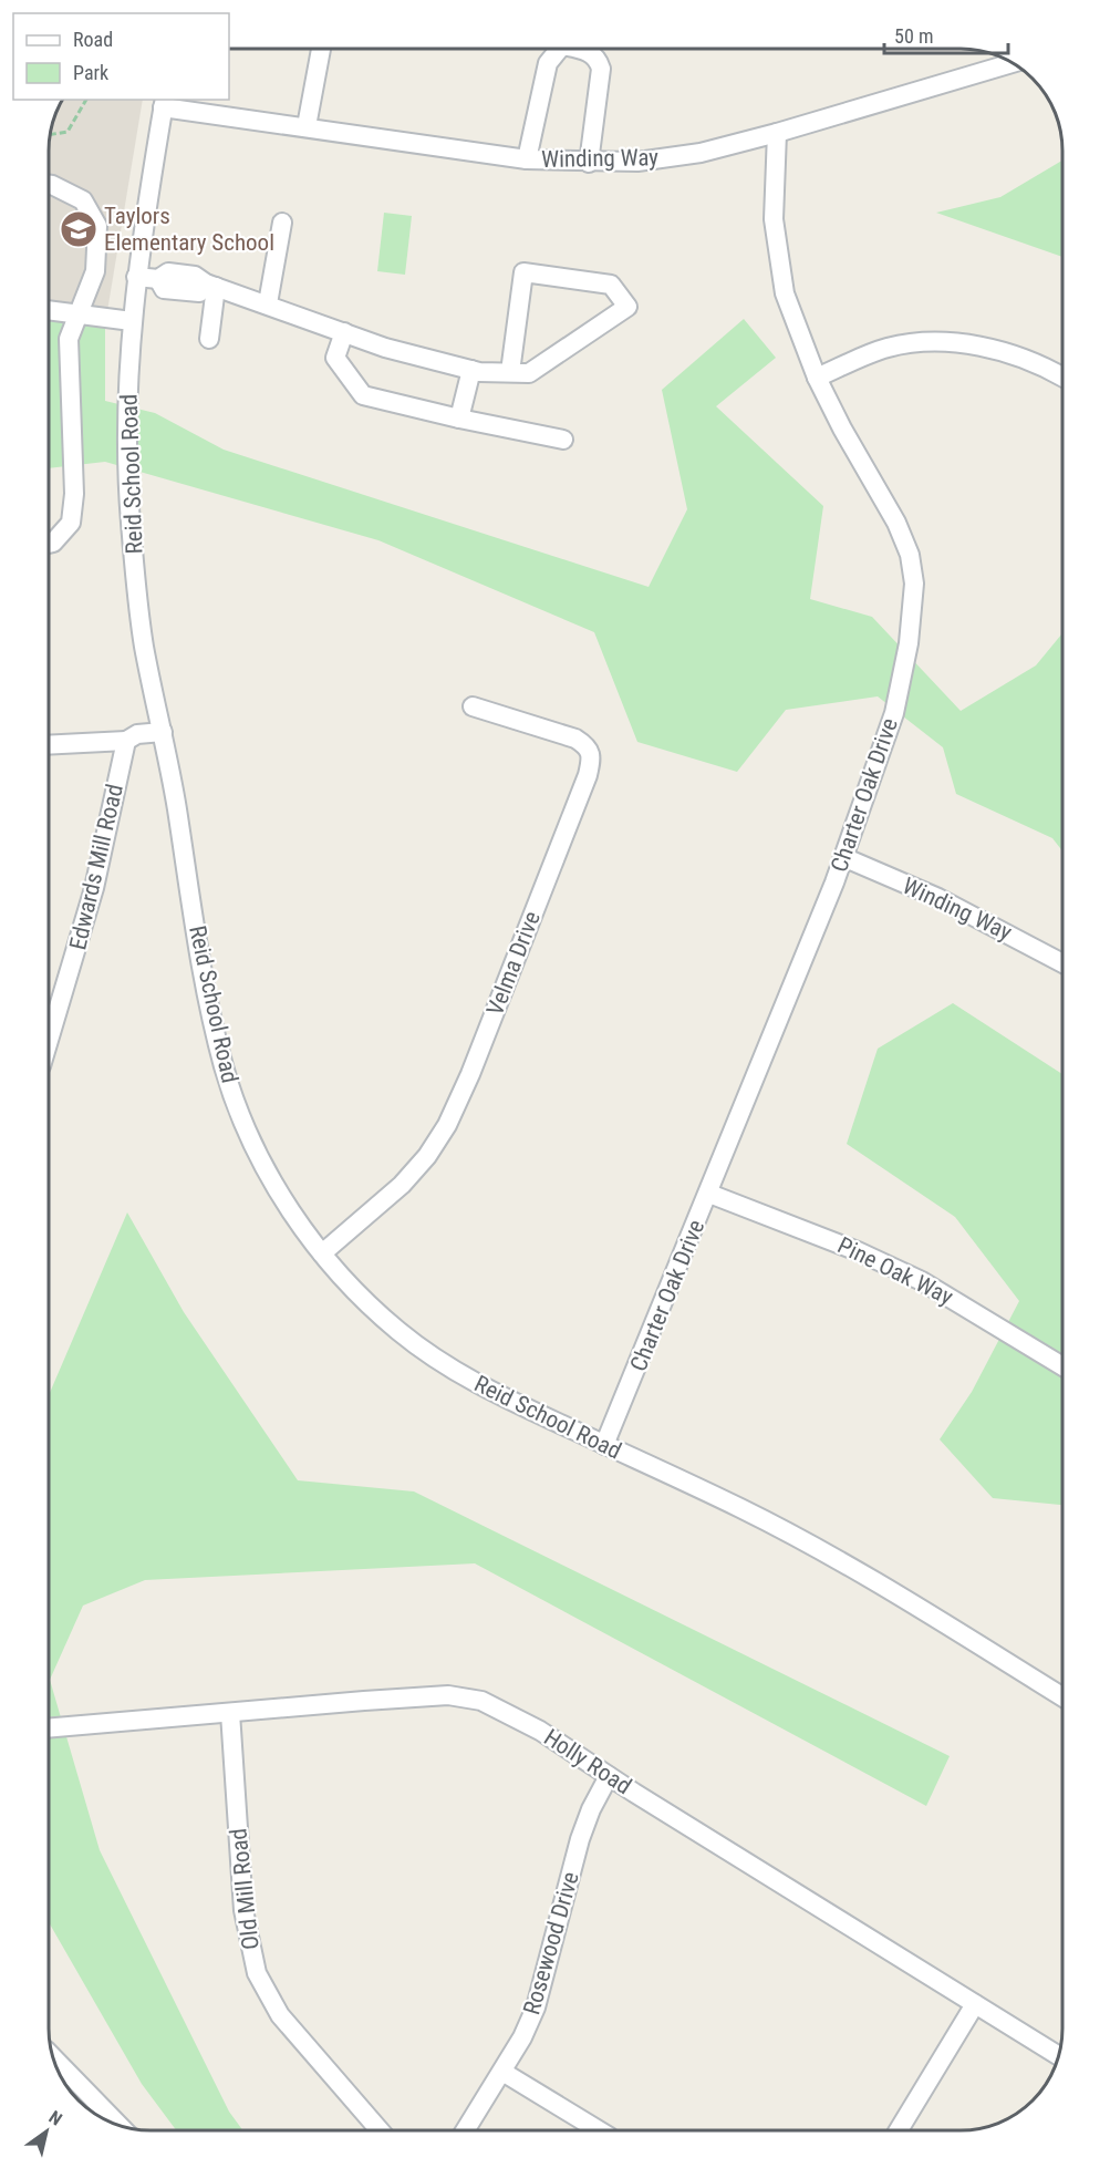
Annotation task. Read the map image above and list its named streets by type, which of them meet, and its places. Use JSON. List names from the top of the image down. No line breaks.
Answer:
{"streets":{"street":["Winding Way","Reid School Road","Charter Oak Drive","Edwards Mill Road","Velma Drive","Pine Oak Way","Holly Road","Old Mill Road","Rosewood Drive"]},"crossings":[["Winding Way","Reid School Road"],["Winding Way","Charter Oak Drive"],["Reid School Road","Charter Oak Drive"],["Reid School Road","Velma Drive"],["Charter Oak Drive","Pine Oak Way"],["Holly Road","Old Mill Road"],["Holly Road","Rosewood Drive"]],"places":{"school or university":["Taylors Elementary School"]},"legend":["Road","Park"],"scale_bar":"50 m","north":"top right"}
